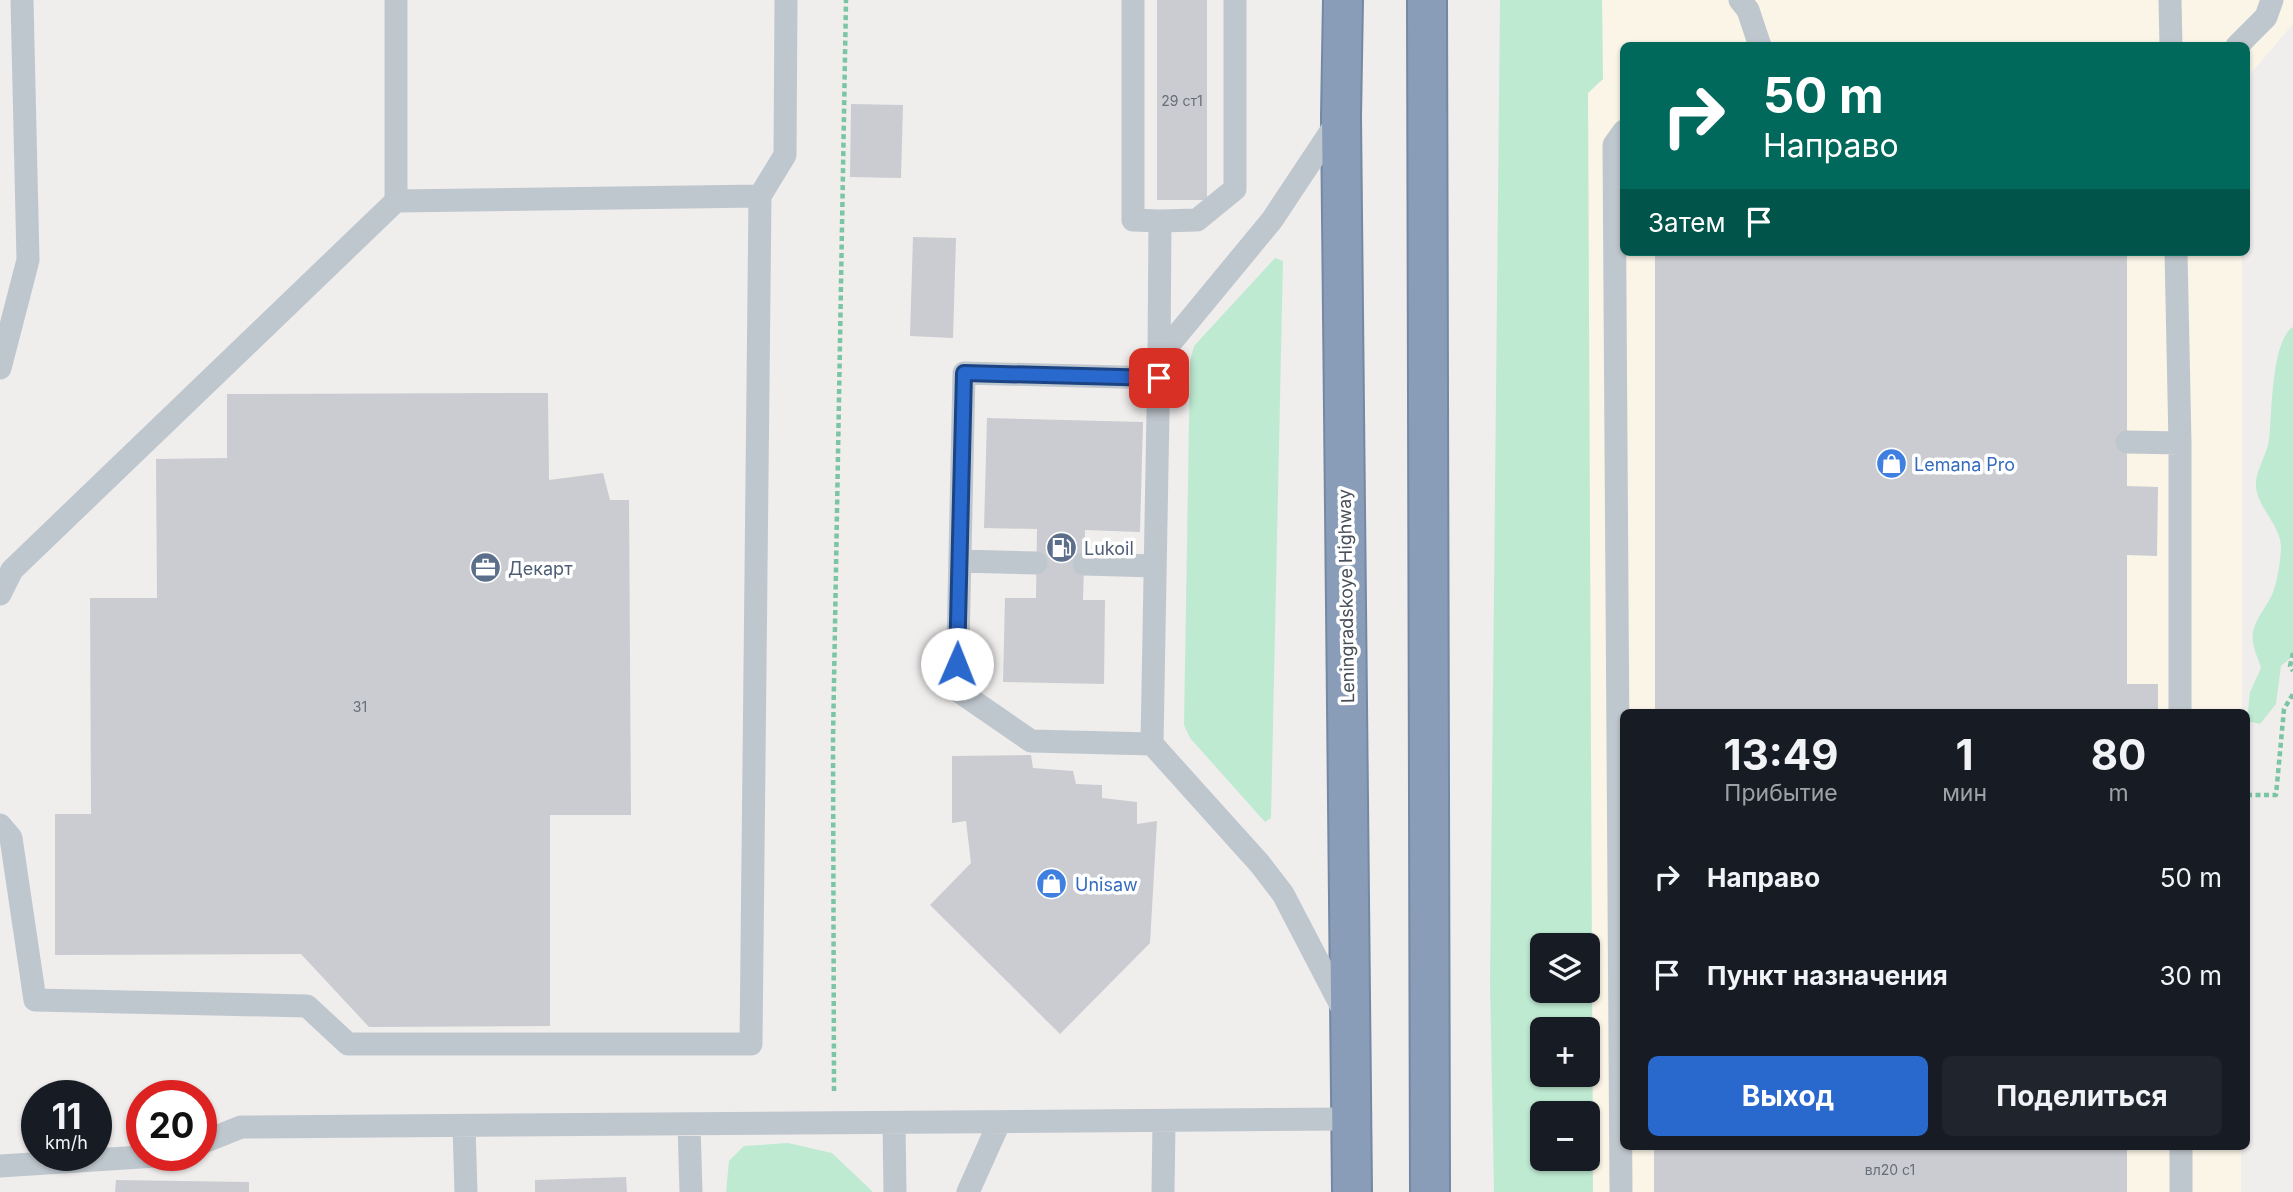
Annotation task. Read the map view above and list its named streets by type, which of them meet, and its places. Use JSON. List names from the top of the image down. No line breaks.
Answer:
{"streets":{"highway":["Leningradskoye Highway"]},"places":{"shop":["Lemana Pro","Unisaw"],"fuel station":["Lukoil"],"office":["Декарт"]},"house_numbers":["29 ст1","31","вл20 с1"],"page":{"turn":["50 m","Направо"],"then":"Затем","eta":["13:49","Прибытие","1","мин","80","m"],"list":[{"name":"Направо","value":"50 m"},{"name":"Пункт назначения","value":"30 m"}],"map_buttons":["+","−"],"buttons":["Выход","Поделиться"],"speed":"11 km/h","limit":"20"}}
